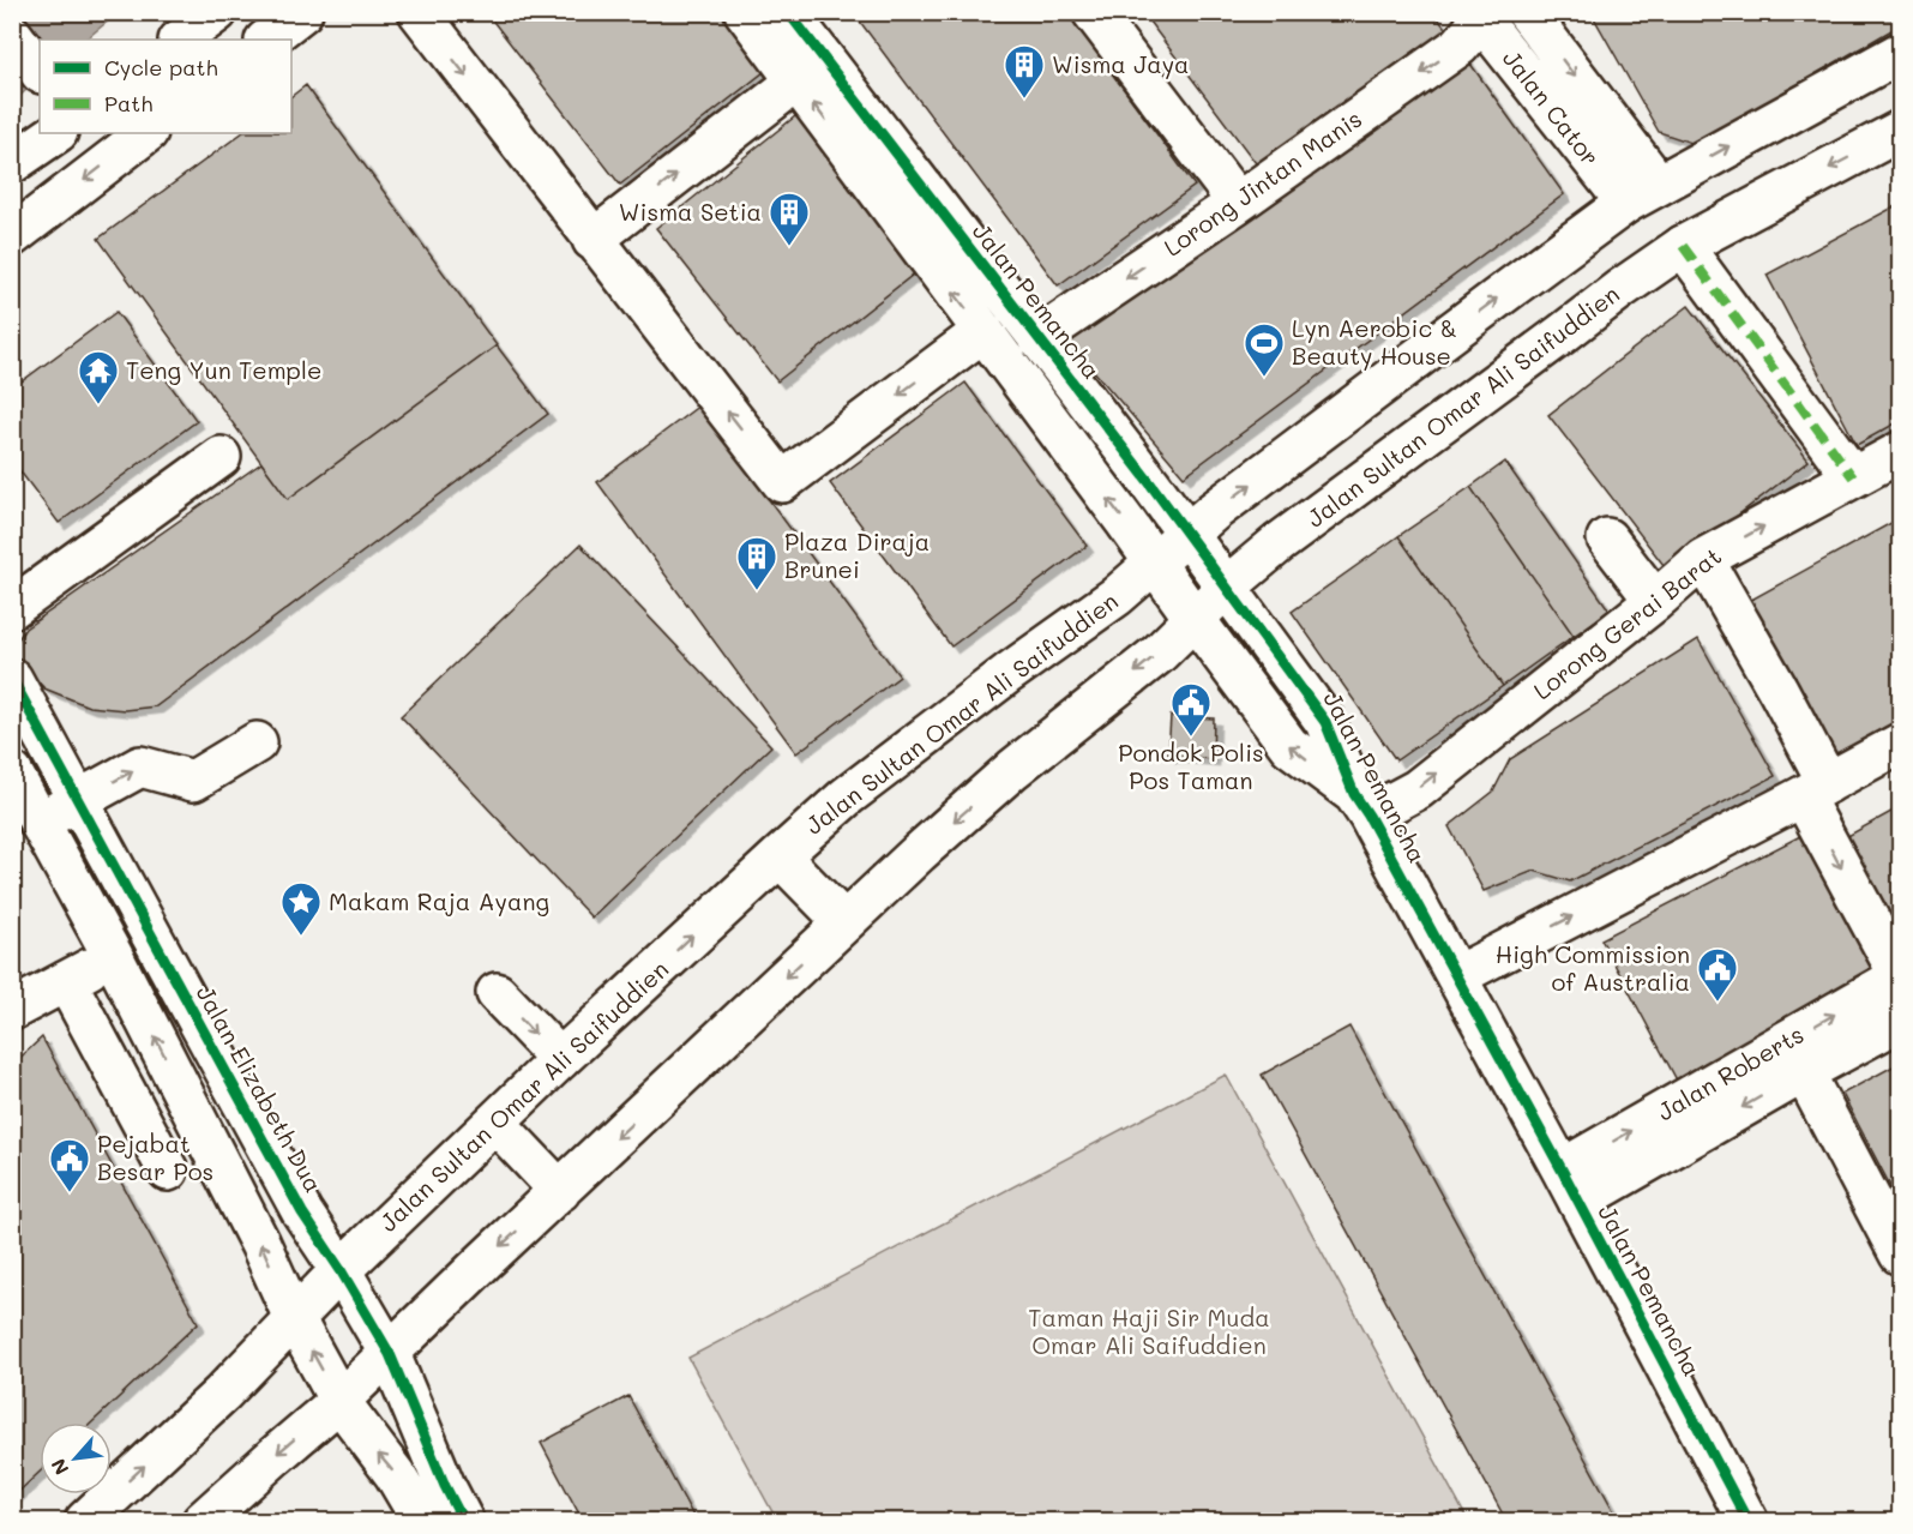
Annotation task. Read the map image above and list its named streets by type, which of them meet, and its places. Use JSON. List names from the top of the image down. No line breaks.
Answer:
{"streets":{"street":["Jalan Cator","Lorong Jintan Manis","Jalan Pemancha","Jalan Sultan Omar Ali Saifuddien","Lorong Gerai Barat","Jalan Roberts","Jalan Elizabeth Dua"]},"crossings":[["Jalan Cator","Lorong Jintan Manis"],["Jalan Cator","Jalan Sultan Omar Ali Saifuddien"],["Lorong Jintan Manis","Jalan Pemancha"],["Jalan Pemancha","Jalan Sultan Omar Ali Saifuddien"],["Jalan Pemancha","Lorong Gerai Barat"],["Jalan Pemancha","Jalan Roberts"],["Jalan Sultan Omar Ali Saifuddien","Jalan Elizabeth Dua"]],"one_way":["Lorong Jintan Manis"],"parks":["Taman Haji Sir Muda Omar Ali Saifuddien"],"places":{"building":["Wisma Jaya","Wisma Setia","Plaza Diraja Brunei"],"sports":["Lyn Aerobic & Beauty House"],"temple":["Teng Yun Temple"],"public building":["Pondok Polis Pos Taman","High Commission of Australia","Pejabat Besar Pos"],"place":["Makam Raja Ayang"]},"legend":["Cycle path","Path"],"north":"bottom left"}
